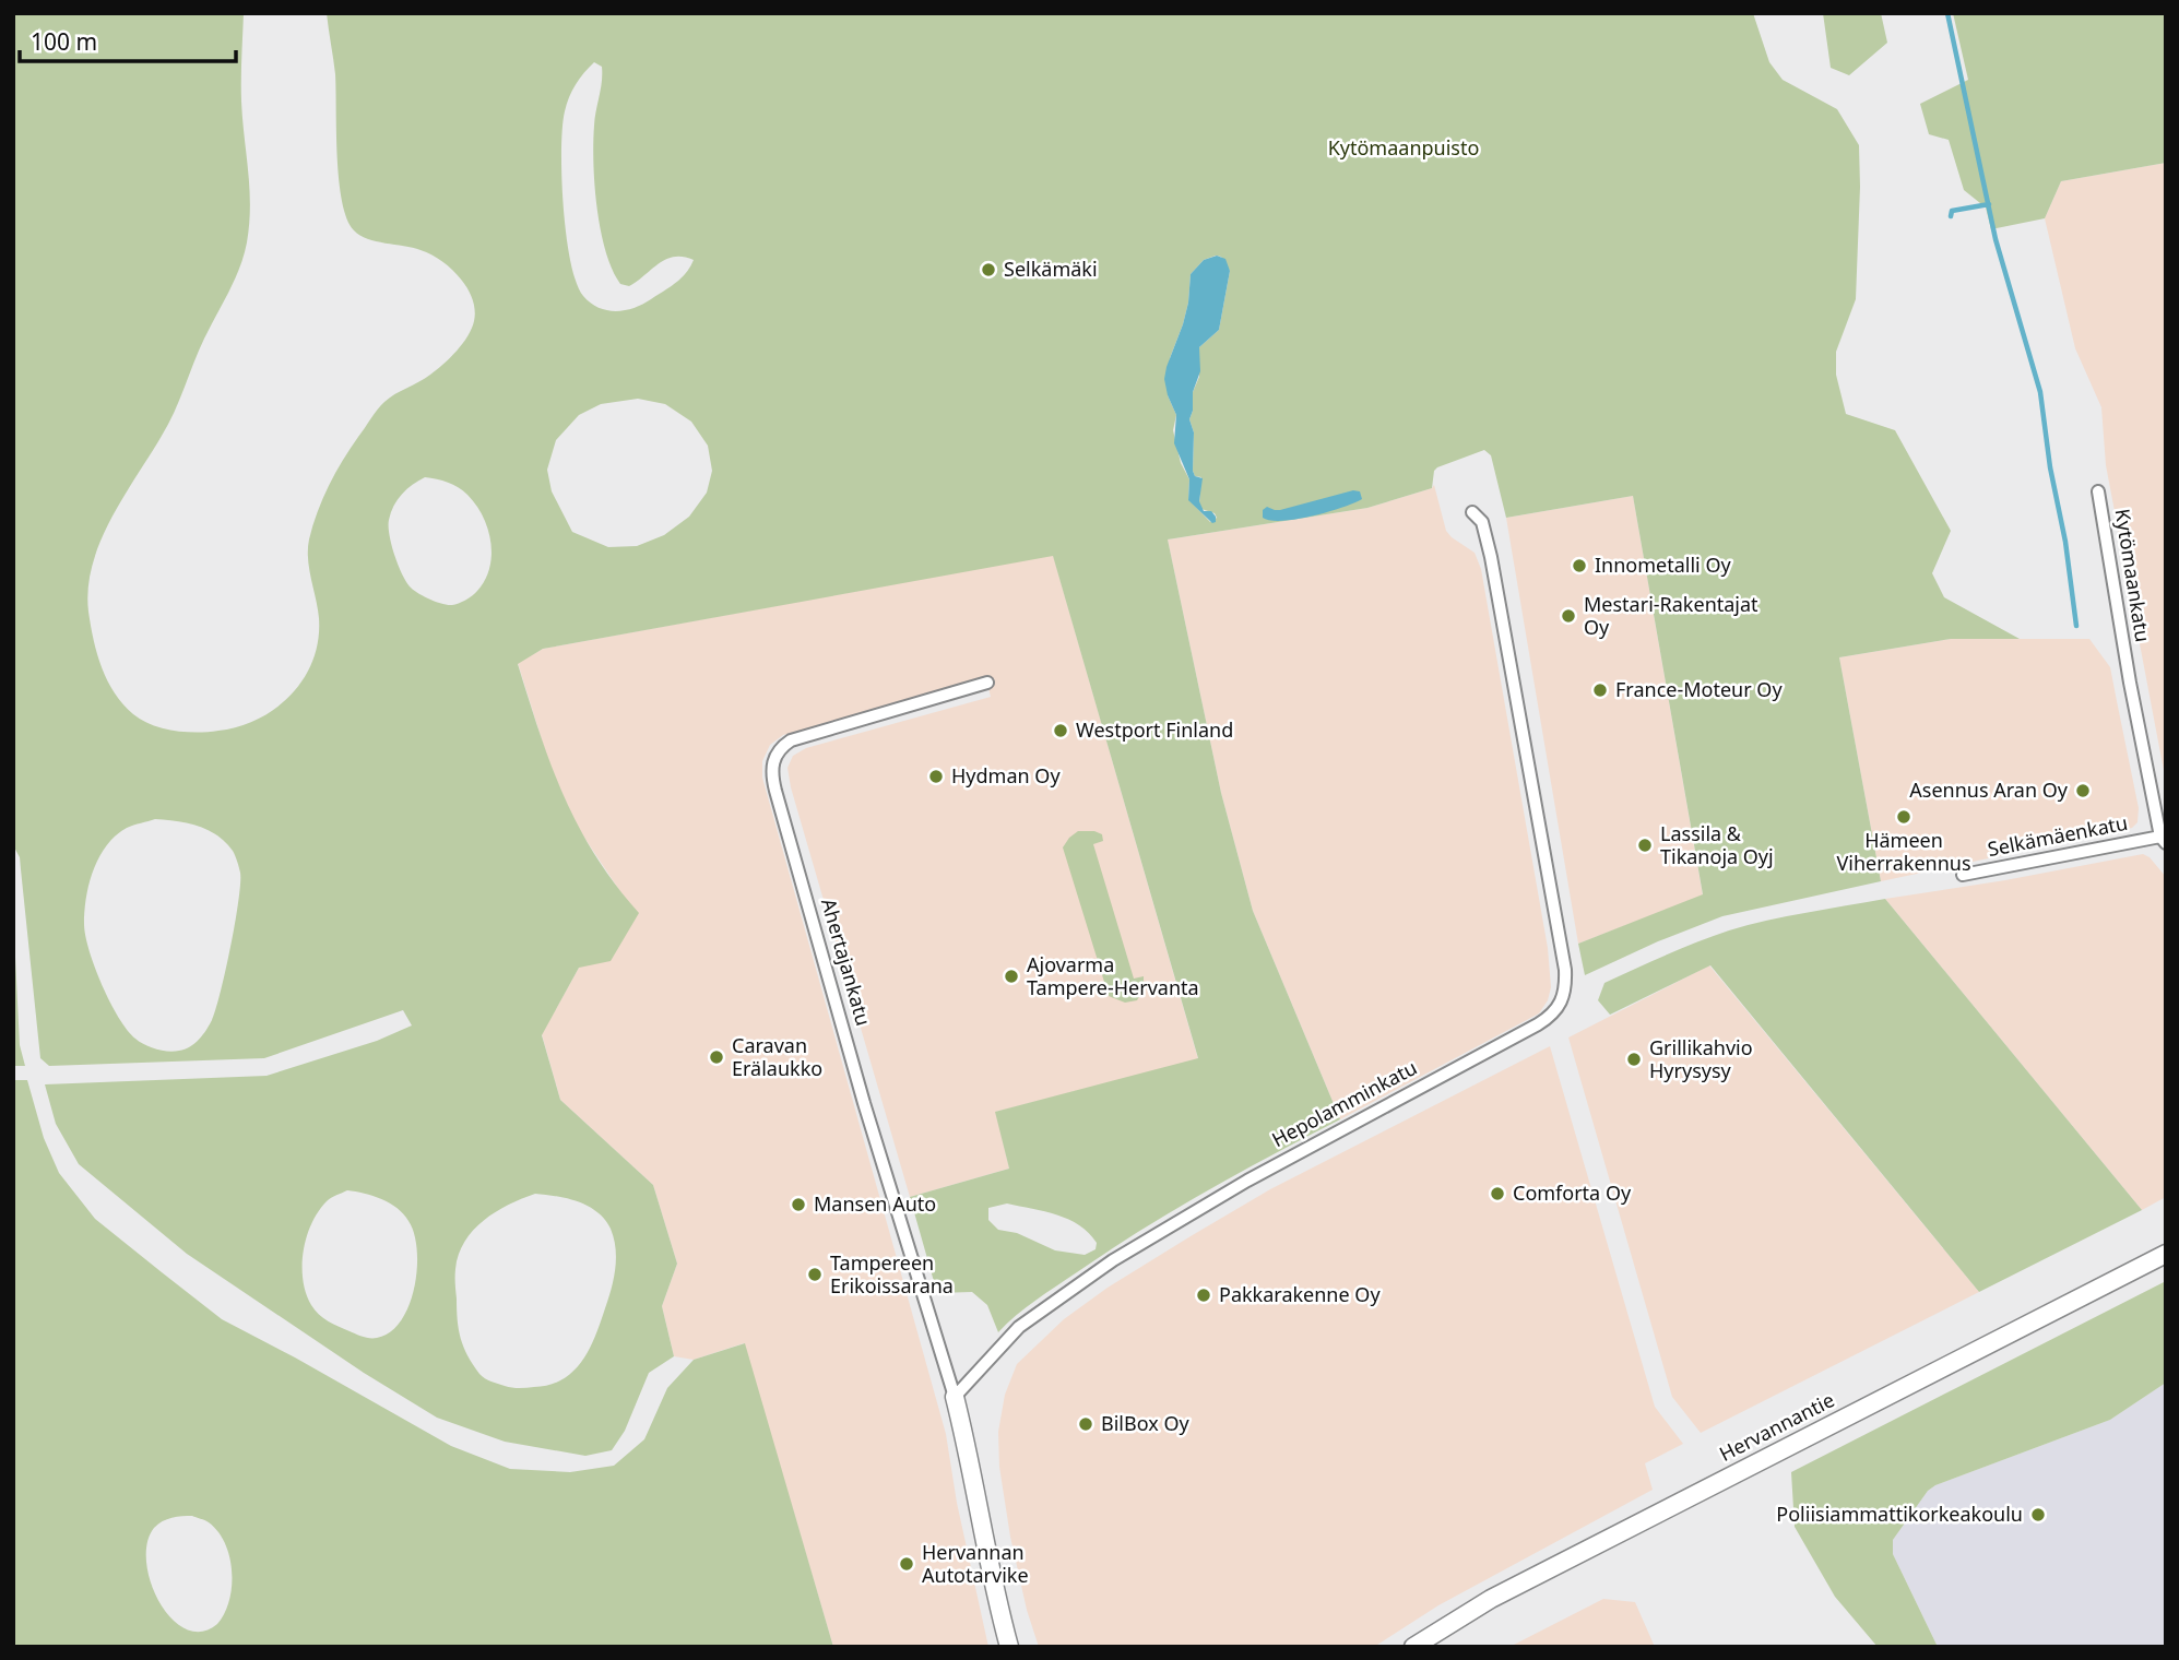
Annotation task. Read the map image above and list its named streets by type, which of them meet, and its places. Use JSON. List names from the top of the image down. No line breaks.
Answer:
{"streets":{"main road":["Hervannantie"],"street":["Kytömaankatu","Selkämäenkatu","Ahertajankatu","Hepolamminkatu"]},"crossings":[["Kytömaankatu","Selkämäenkatu"],["Ahertajankatu","Hepolamminkatu"]],"parks":["Kytömaanpuisto"],"places":["Selkämäki","Innometalli Oy","Mestari-Rakentajat Oy","France-Moteur Oy","Westport Finland","Hydman Oy","Asennus Aran Oy","Hämeen Viherrakennus","Lassila & Tikanoja Oyj","Ajovarma Tampere-Hervanta","Caravan Erälaukko","Grillikahvio Hyrysysy","Comforta Oy","Mansen Auto","Tampereen Erikoissarana","Pakkarakenne Oy","BilBox Oy","Poliisiammattikorkeakoulu","Hervannan Autotarvike"],"scale_bar":"100 m"}
